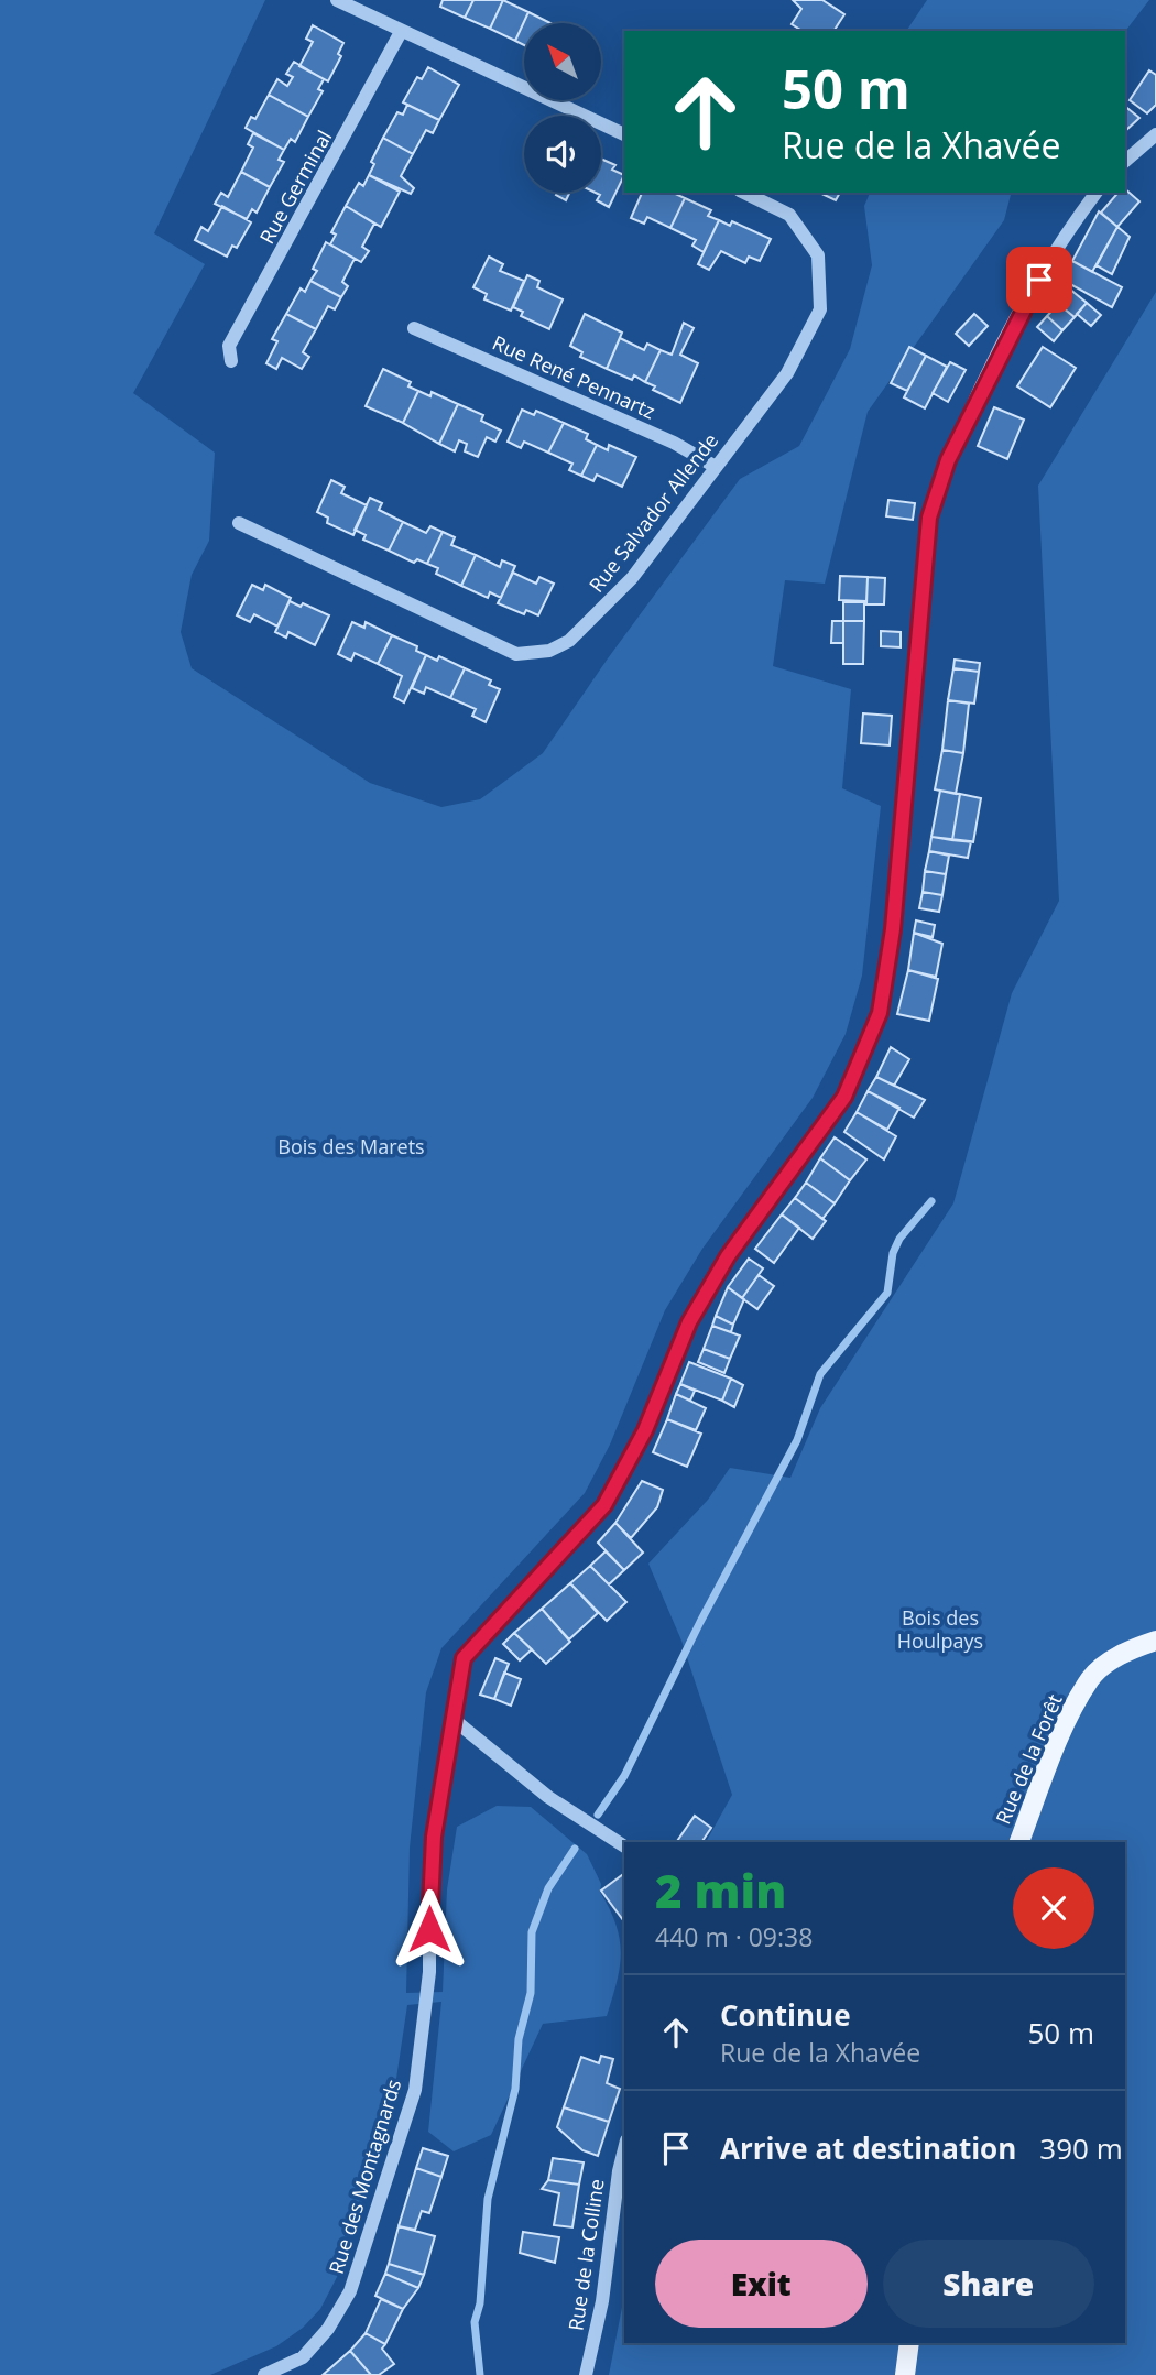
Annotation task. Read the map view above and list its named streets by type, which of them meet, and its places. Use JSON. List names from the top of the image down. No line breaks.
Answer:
{"streets":{"main road":["Rue de la Forêt"],"street":["Rue Germinal","Rue René Pennartz","Rue Salvador Allende","Rue des Montagnards","Rue de la Colline"]},"crossings":[["Rue René Pennartz","Rue Salvador Allende"]],"parks":["Bois des Marets","Bois des Houlpays"],"north":"top left","page":{"turn":["50 m","Rue de la Xhavée"],"heading":["2 min","440 m · 09:38"],"list":[{"name":"Continue","note":"Rue de la Xhavée","value":"50 m"},{"name":"Arrive at destination","value":"390 m"}],"buttons":["Exit","Share"]}}
